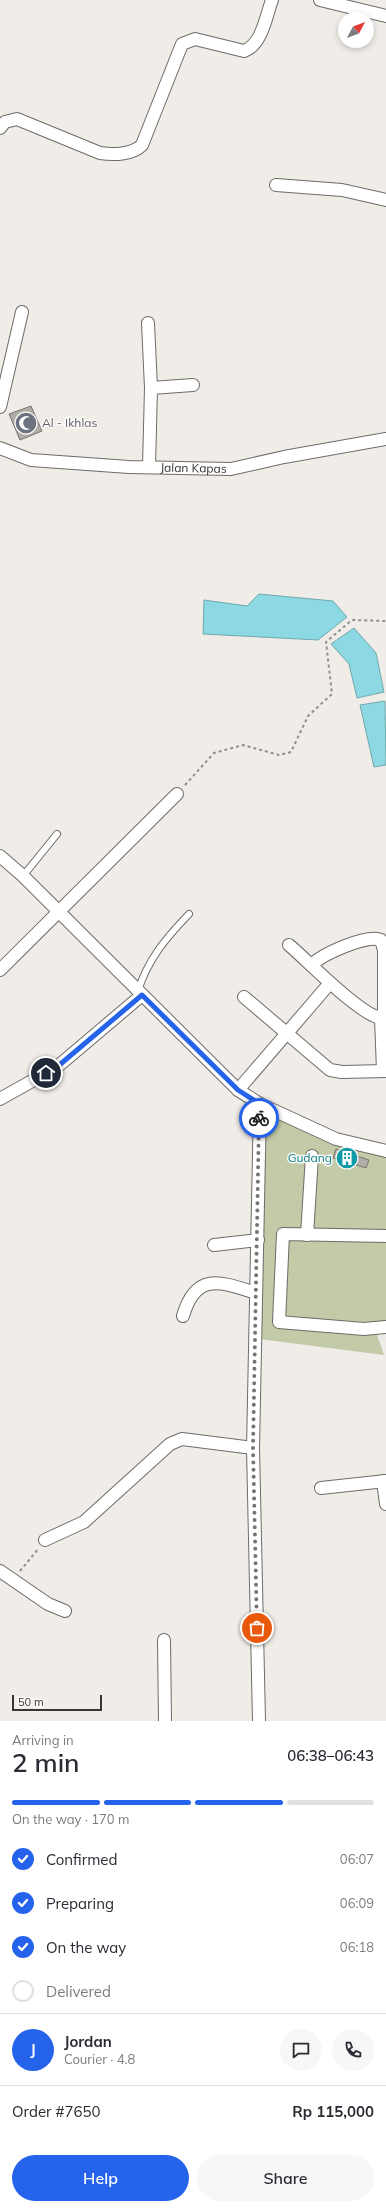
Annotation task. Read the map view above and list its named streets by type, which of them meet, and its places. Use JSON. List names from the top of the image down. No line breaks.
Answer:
{"streets":{"street":["Jalan Kapas"]},"places":{"mosque":["Al - Ikhlas"],"building":["Gudang"]},"scale_bar":"50 m","north":"top right","page":{"scale":"50 m","heading":["2 min","Arriving in","06:38–06:43"],"panel":["Jordan","Courier · 4.8","Order #7650","Rp 115,000"],"bar":"On the way · 170 m","list":[["Confirmed","06:07"],["Preparing","06:09"],["On the way","06:18"],"Delivered"],"round":"J","buttons":["Help","Share"]}}
